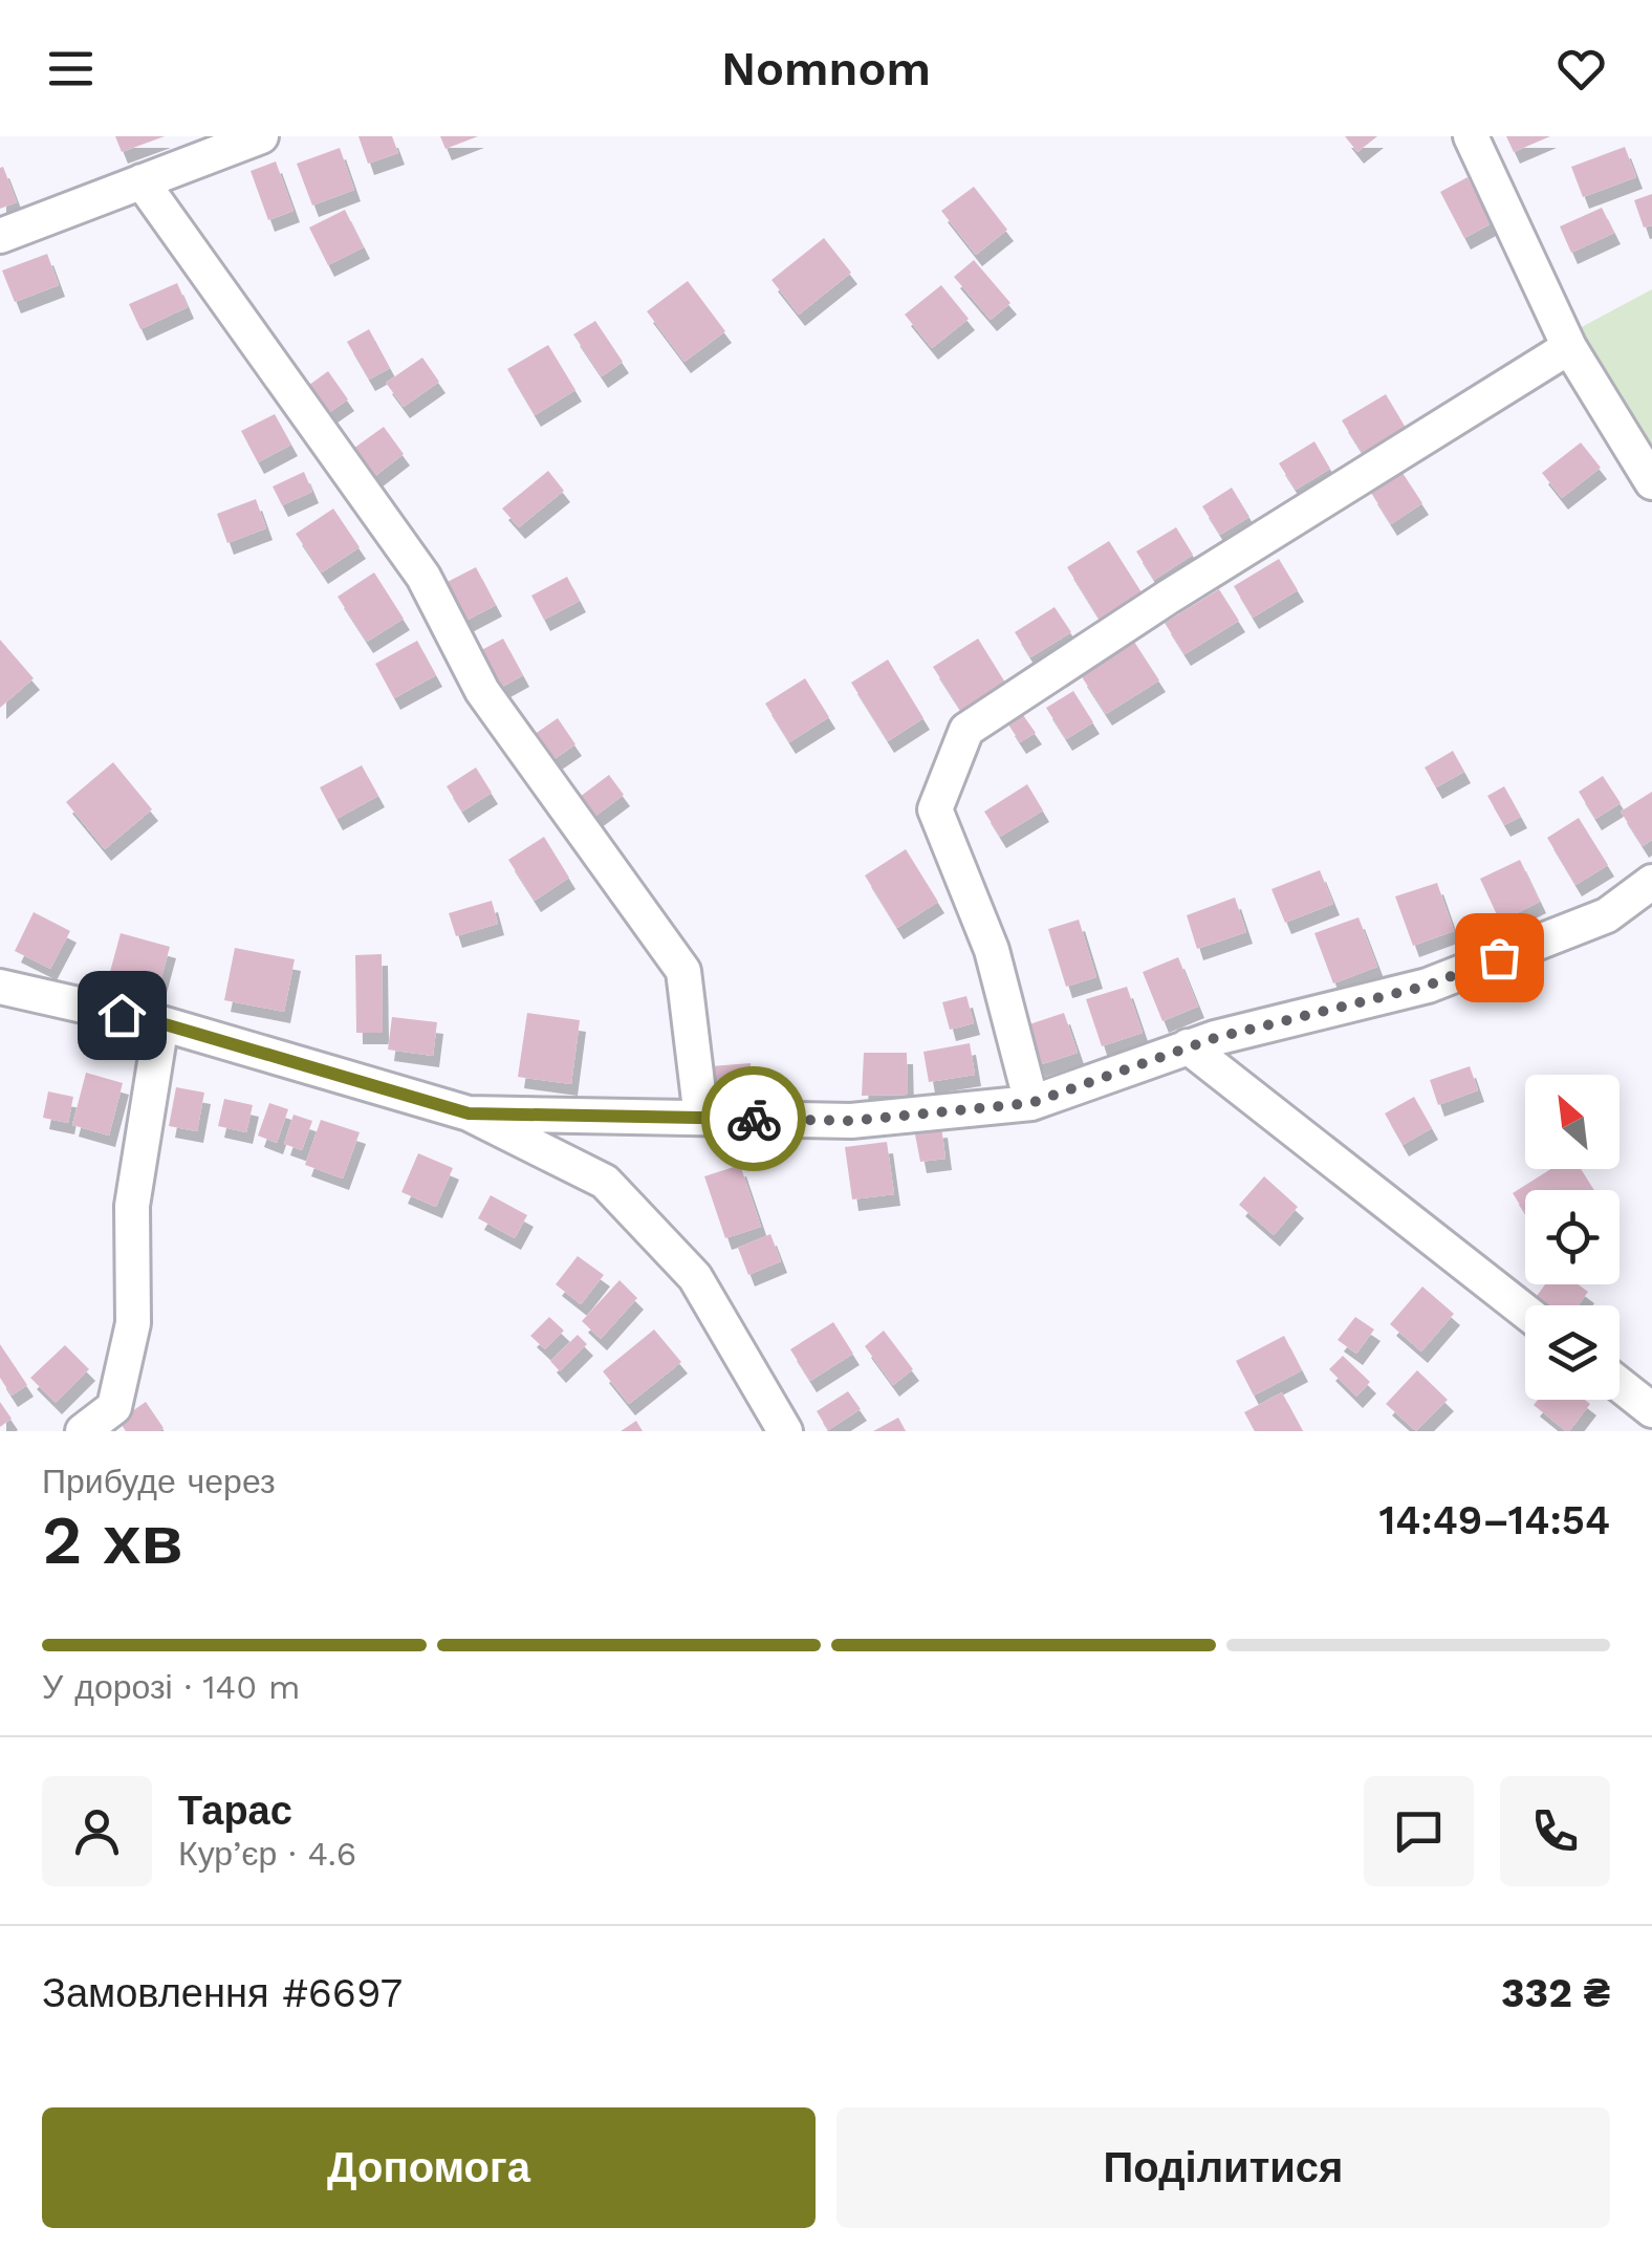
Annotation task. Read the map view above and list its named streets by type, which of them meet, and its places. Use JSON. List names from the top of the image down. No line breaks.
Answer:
{"north":"top left","page":{"header":"Nomnom","heading":["2 хв","Прибуде через","14:49–14:54"],"panel":["Тарас","Кур’єр · 4.6","Замовлення #6697","332 ₴"],"bar":"У дорозі · 140 m","buttons":["Допомога","Поділитися"]}}
